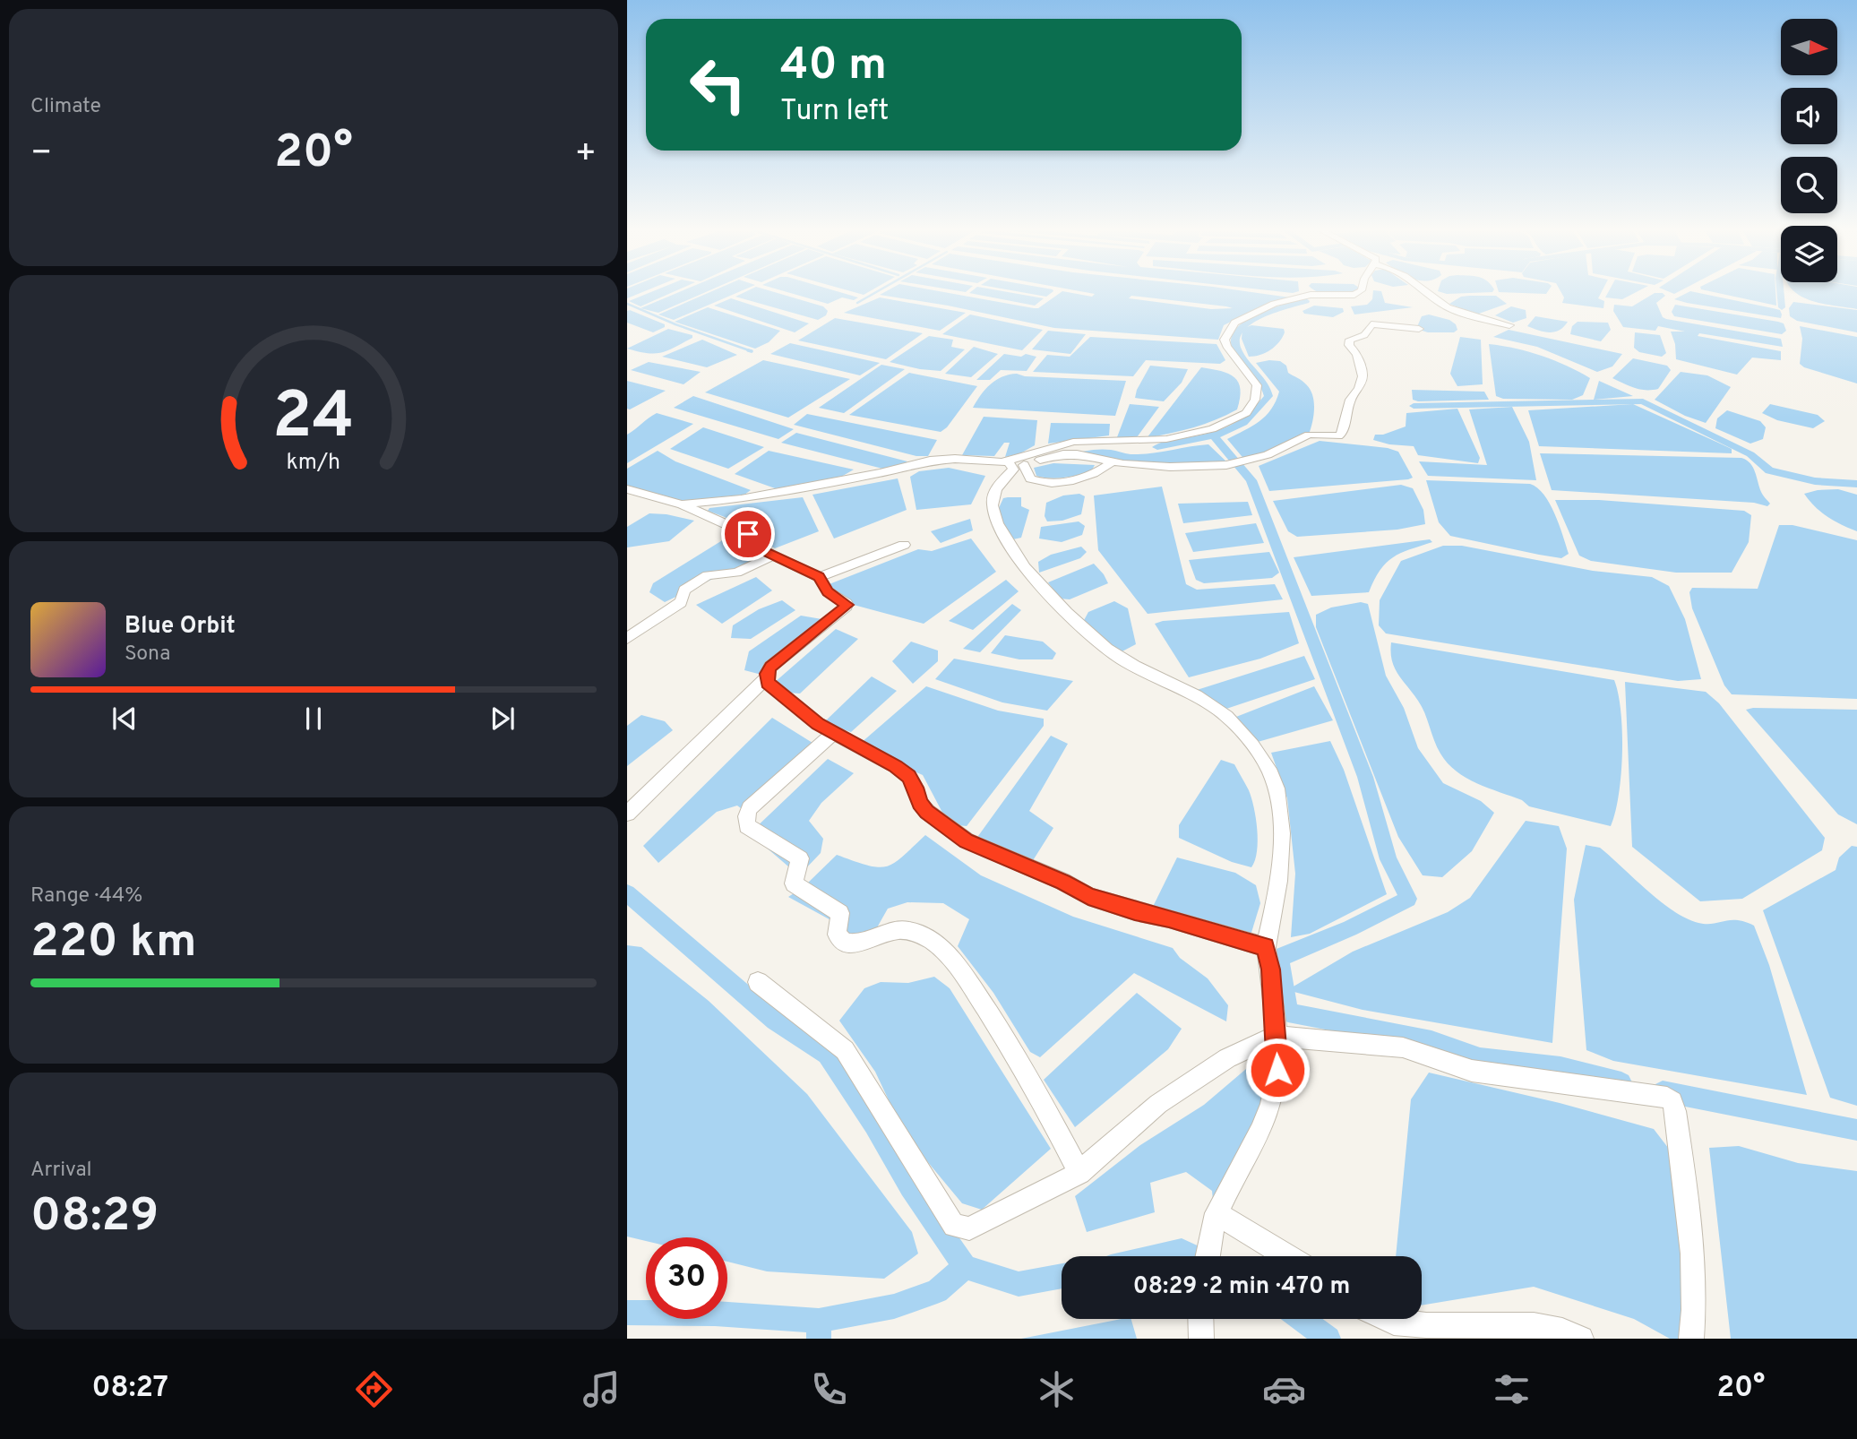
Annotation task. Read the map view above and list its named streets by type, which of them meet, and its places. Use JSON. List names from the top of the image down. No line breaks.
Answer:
{"north":"right","page":{"tile":["Climate",["Range · 44%","220 km"],["Arrival","08:29"]],"turn":["40 m","Turn left"],"heat":["−","20°","+"],"song":["Blue Orbit","Sona"],"limit":"30","trip":"08:29 · 2 min · 470 m","tabs":["08:27","20°"],"gauge":["24","km/h"]}}
